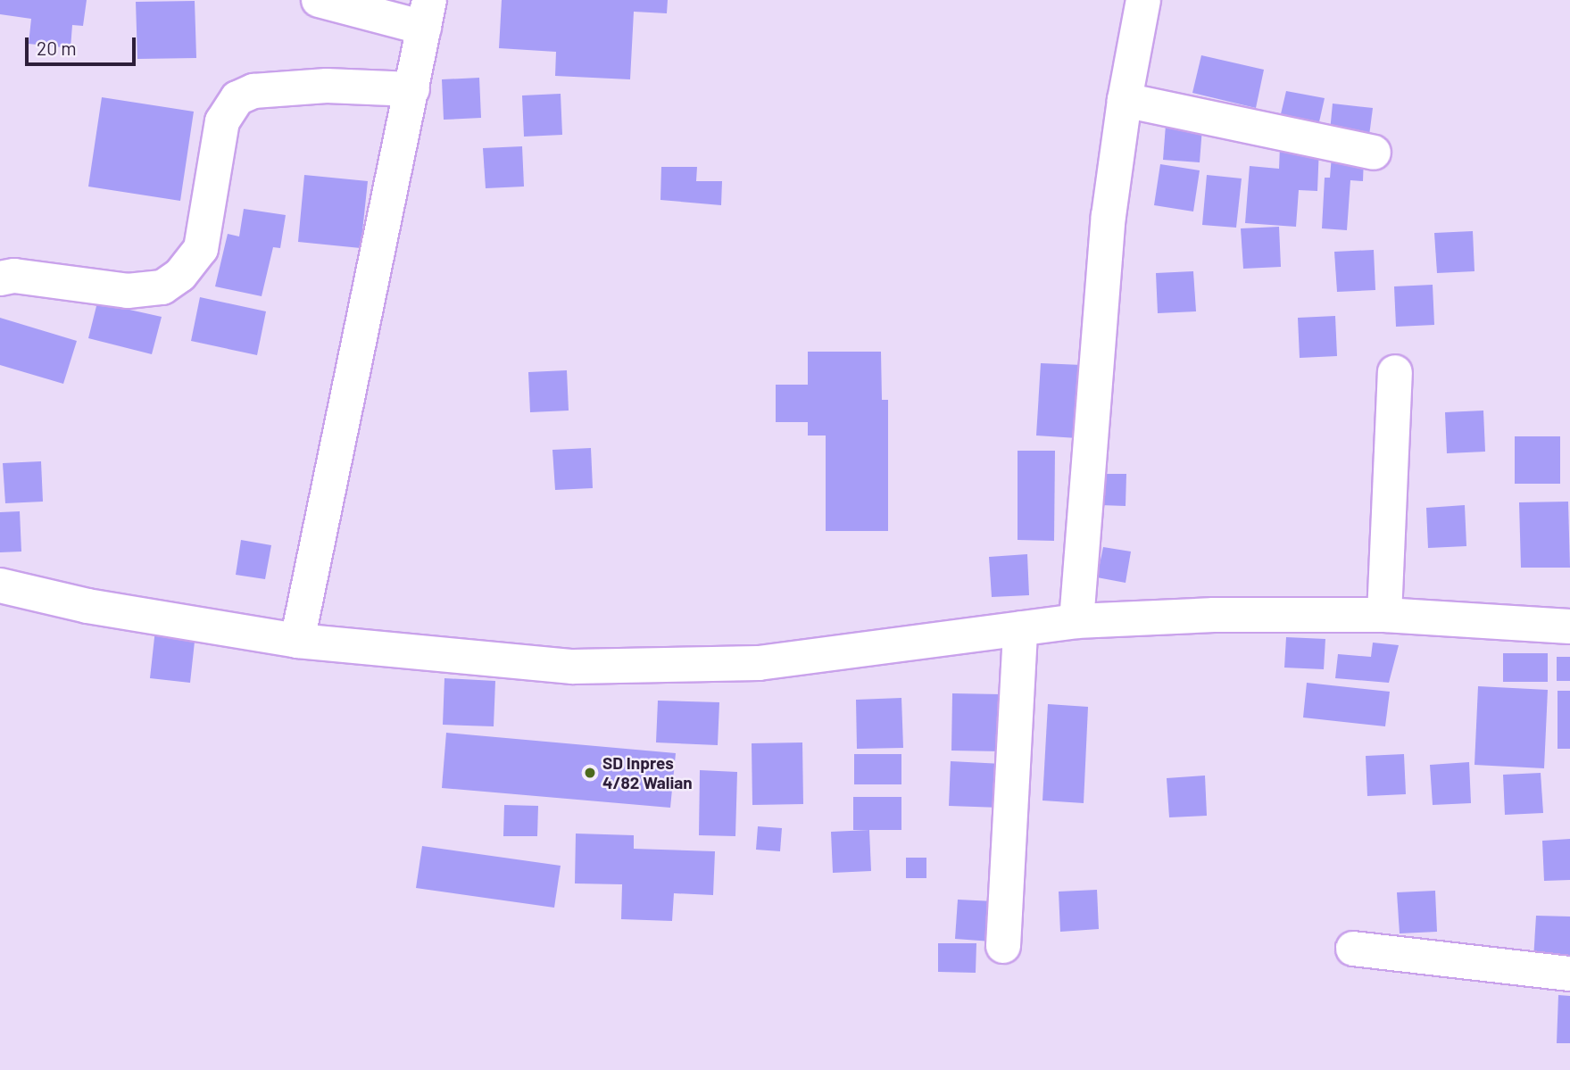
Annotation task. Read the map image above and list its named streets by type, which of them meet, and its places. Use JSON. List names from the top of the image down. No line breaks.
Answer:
{"places":["SD Inpres 4/82 Walian"],"scale_bar":"20 m"}
